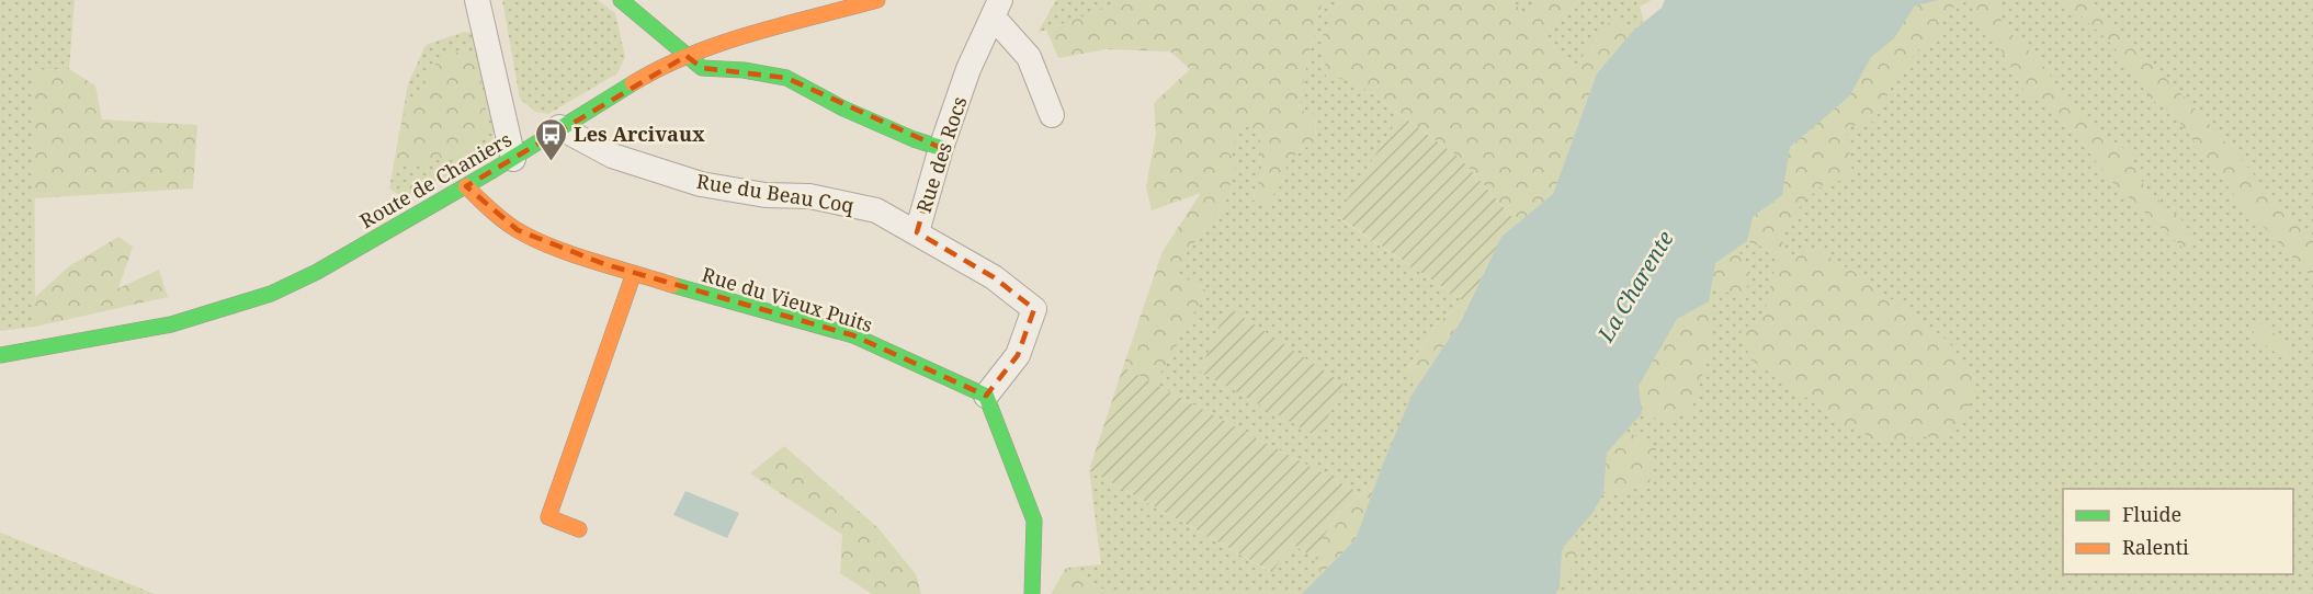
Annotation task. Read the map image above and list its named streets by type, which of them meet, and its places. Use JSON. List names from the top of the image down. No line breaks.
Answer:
{"streets":{"street":["Rue des Rocs","Route de Chaniers","Rue du Beau Coq","Rue du Vieux Puits"]},"crossings":[["Rue des Rocs","Rue du Beau Coq"],["Rue des Rocs","Rue du Vieux Puits"],["Route de Chaniers","Rue du Beau Coq"],["Route de Chaniers","Rue du Vieux Puits"]],"water":["La Charente"],"places":{"bus stop":["Les Arcivaux"]},"legend":["Fluide","Ralenti"]}
